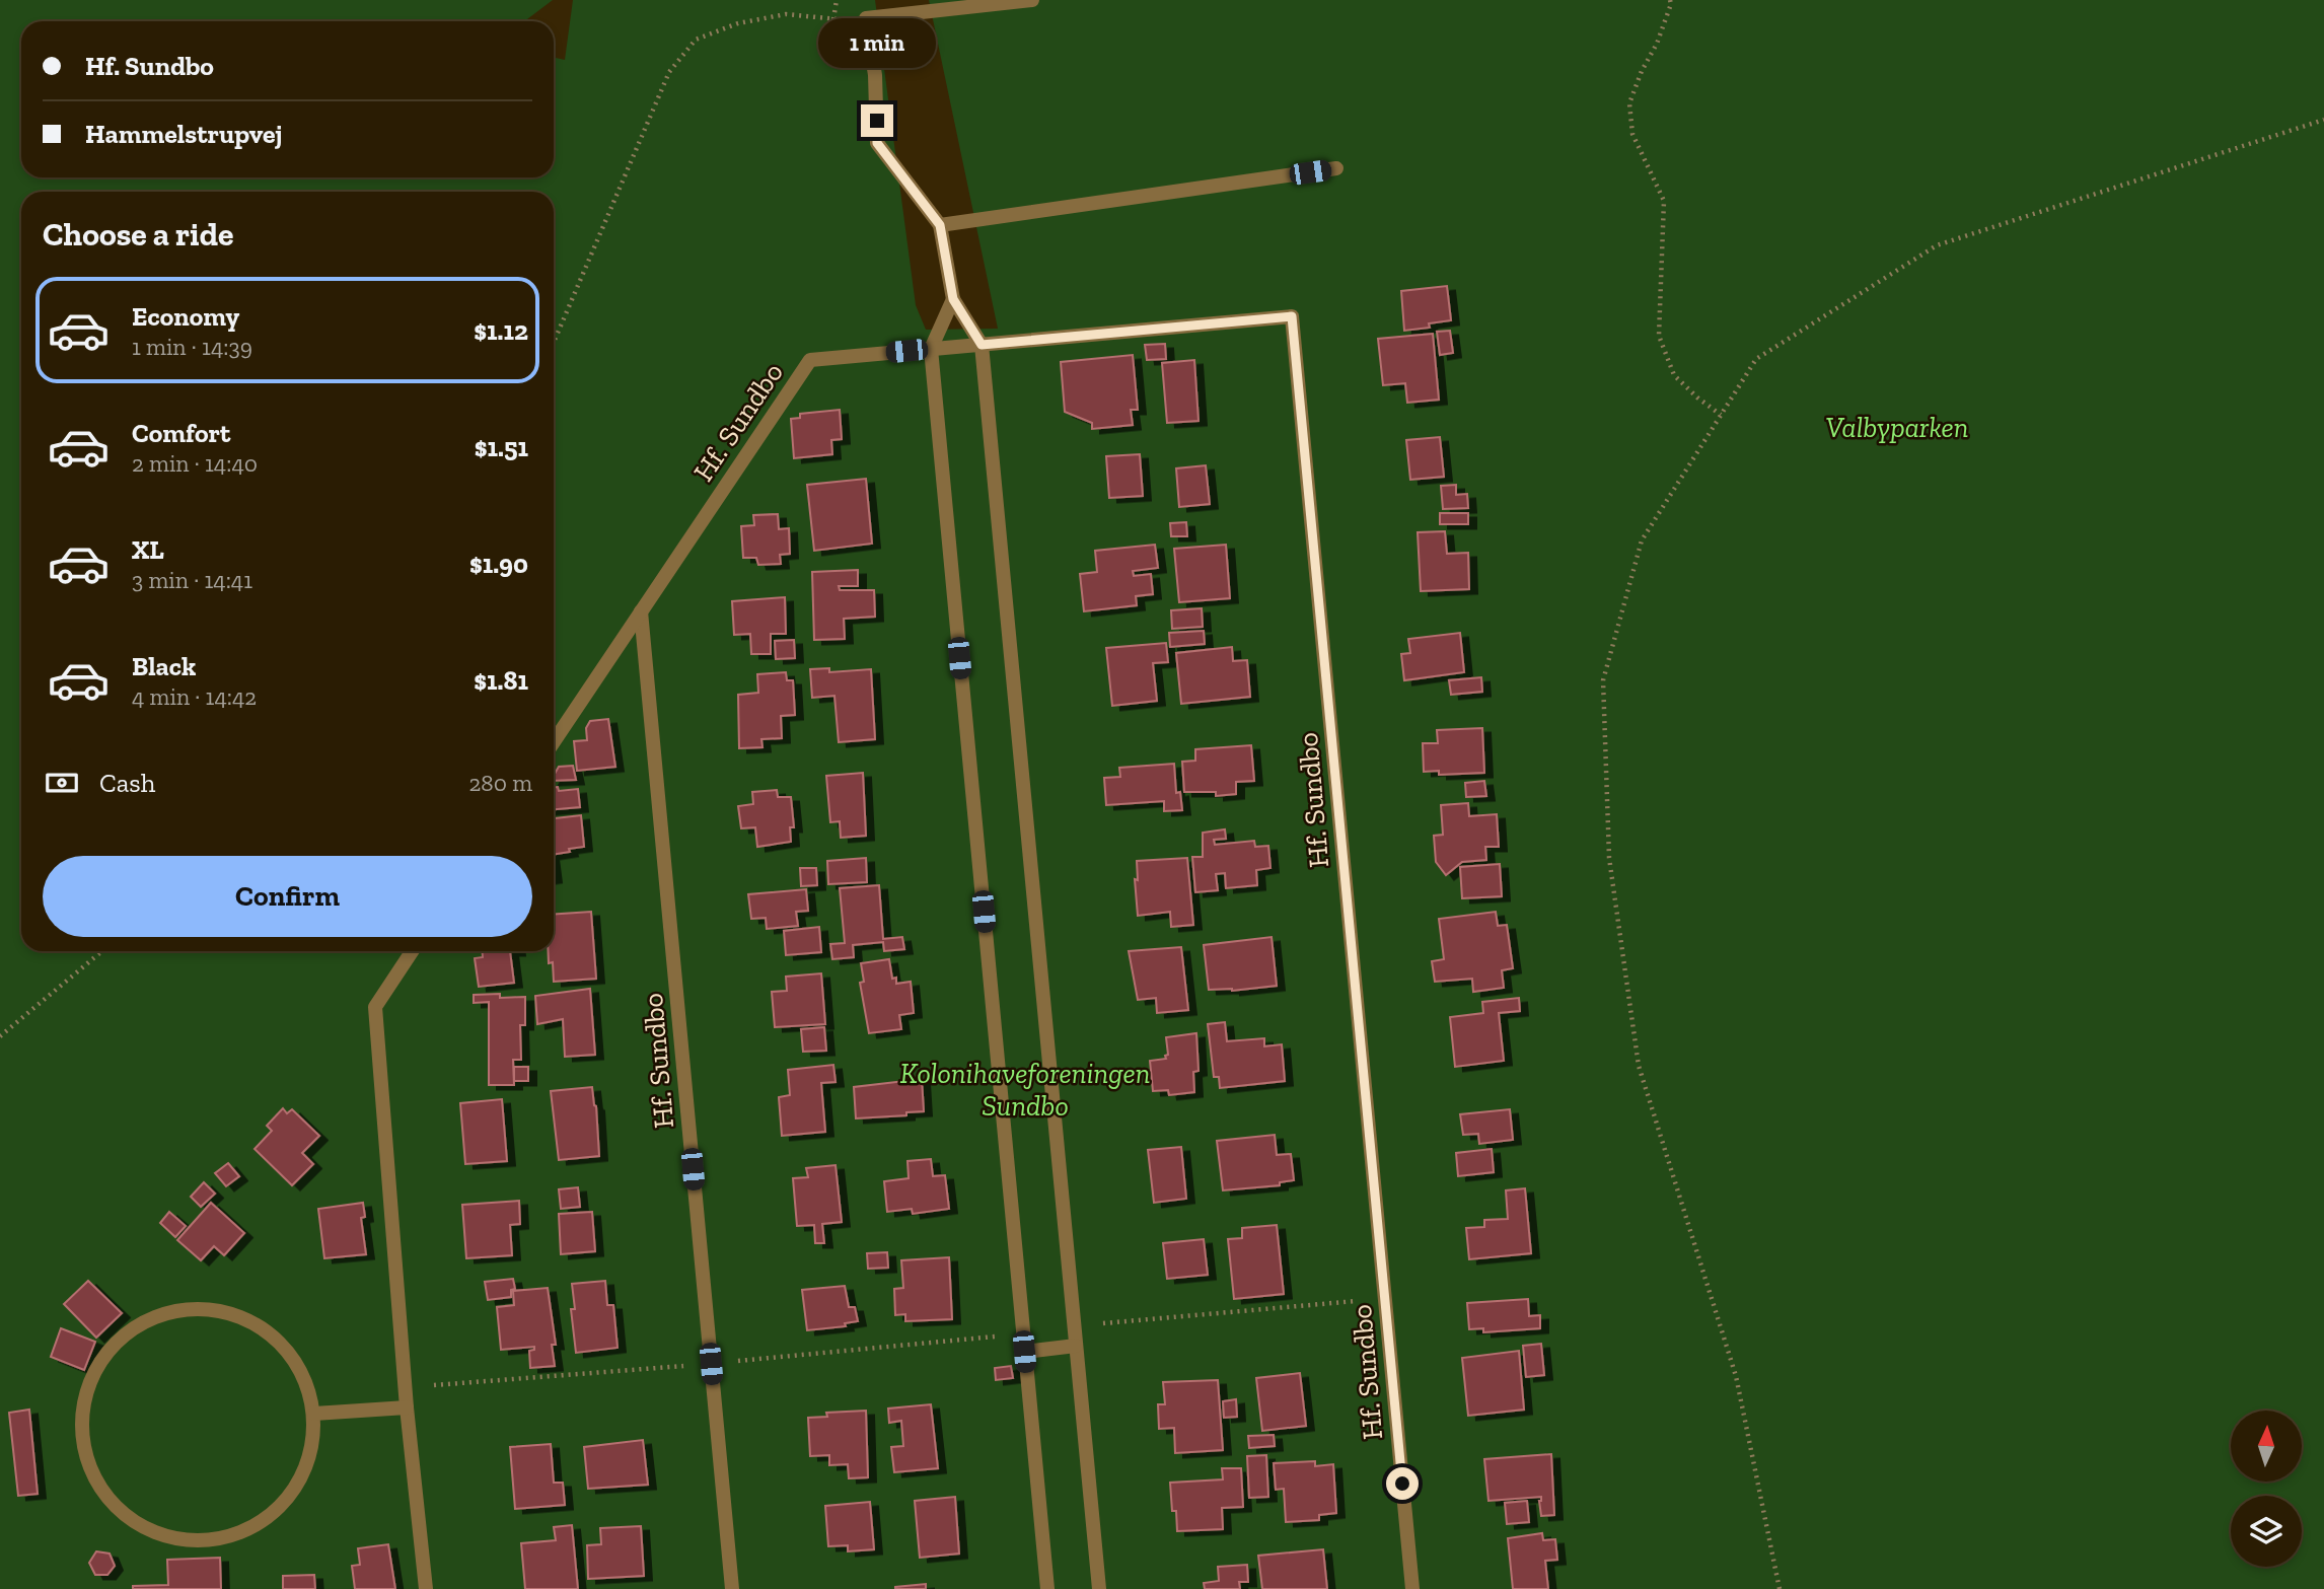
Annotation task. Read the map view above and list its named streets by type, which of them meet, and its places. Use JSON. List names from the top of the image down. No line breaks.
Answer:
{"streets":{"street":["Hf. Sundbo"]},"parks":["Valbyparken","Kolonihaveforeningen Sundbo"],"north":"top","page":{"bubble":"1 min","banner":["Hf. Sundbo","Hammelstrupvej"],"heading":"Choose a ride","list":[{"name":"Economy","note":"1 min · 14:39","value":"$1.12"},{"name":"Comfort","note":"2 min · 14:40","value":"$1.51"},{"name":"XL","note":"3 min · 14:41","value":"$1.90"},{"name":"Black","note":"4 min · 14:42","value":"$1.81"}],"pay":["Cash","280 m"],"buttons":"Confirm"}}
